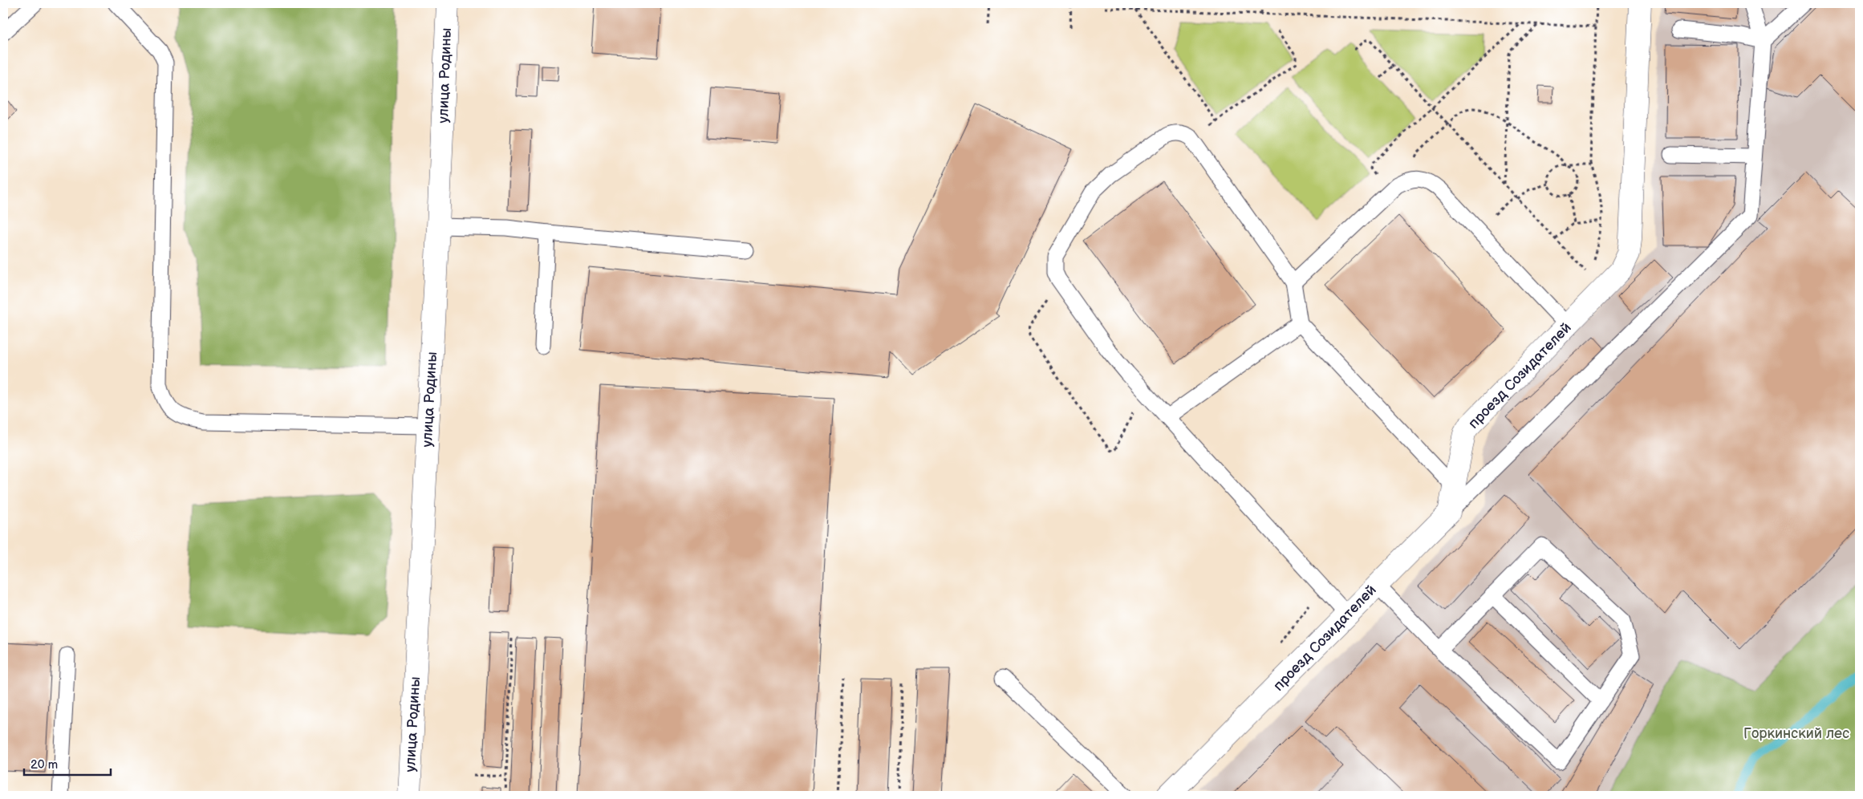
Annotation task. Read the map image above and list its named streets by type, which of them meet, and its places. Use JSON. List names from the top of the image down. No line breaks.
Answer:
{"streets":{"street":["улица Родины","проезд Созидателей"]},"parks":["Горкинский лес"],"scale_bar":"20 m"}
